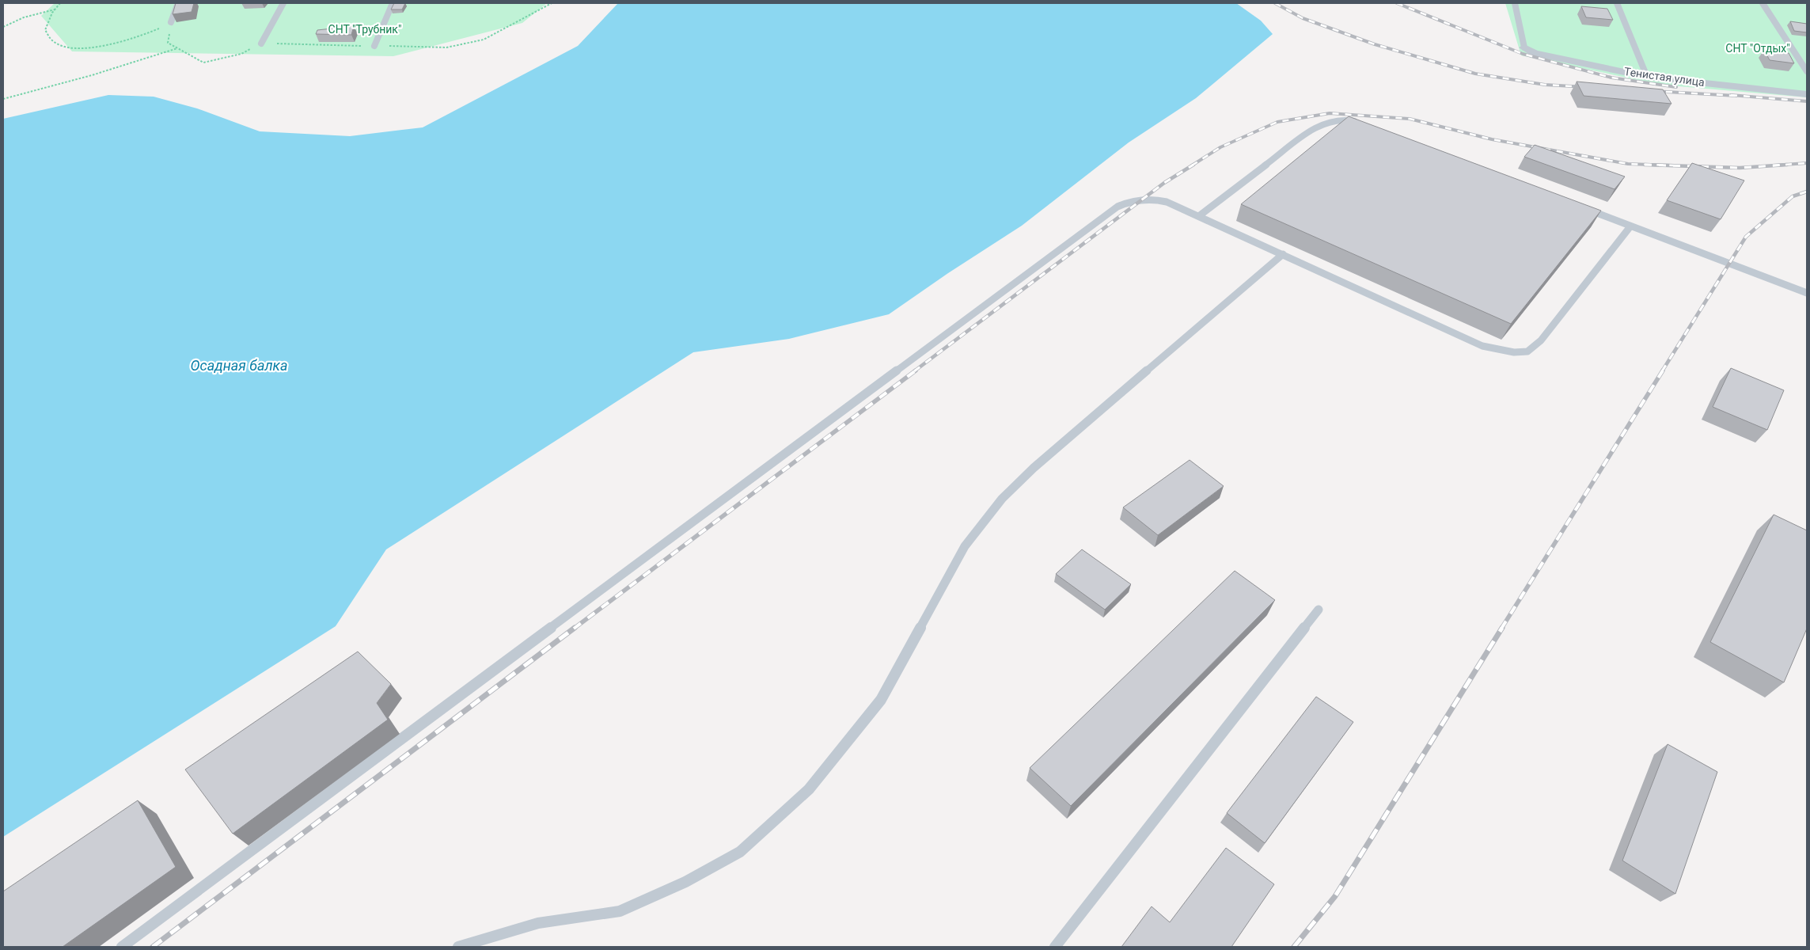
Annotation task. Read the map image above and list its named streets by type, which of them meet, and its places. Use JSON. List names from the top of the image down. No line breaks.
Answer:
{"streets":{"street":["Тенистая улица"]},"water":["Осадная балка"],"parks":["СНТ \"Трубник\"","СНТ \"Отдых\""]}
